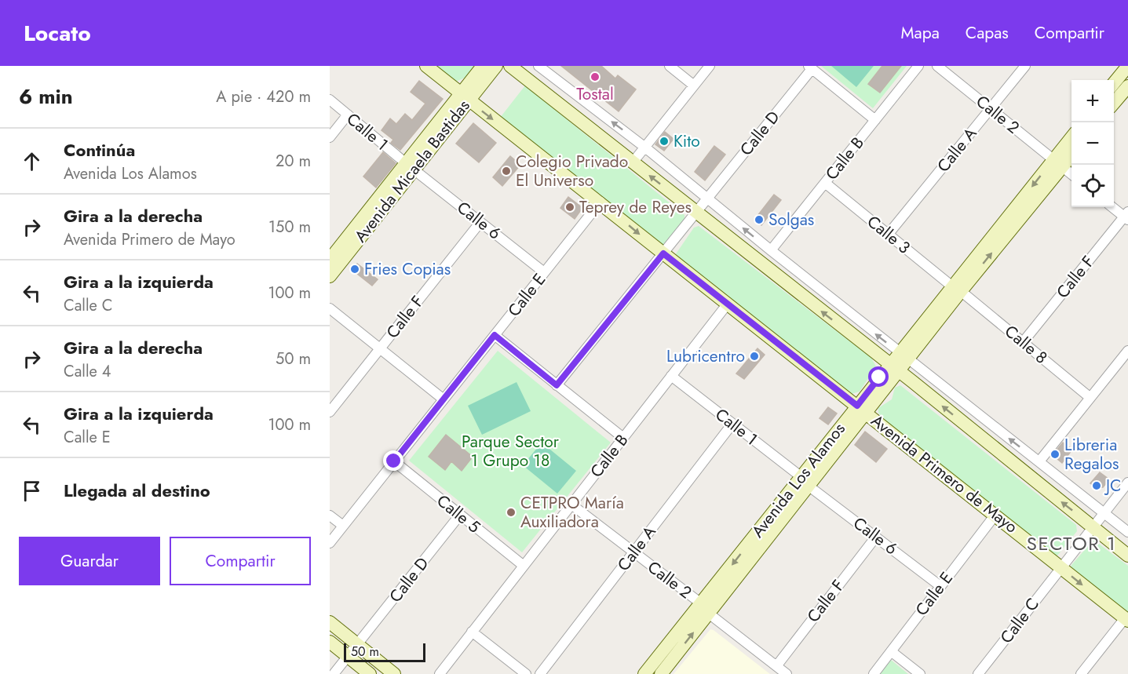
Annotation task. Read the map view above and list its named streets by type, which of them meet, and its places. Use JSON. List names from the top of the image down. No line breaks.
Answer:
{"streets":{"main road":["Avenida Micaela Bastidas","Avenida Primero de Mayo","Avenida Los Alamos"],"street":["Calle 2","Calle 1","Calle D","Calle A","Calle B","Calle 6","Calle 3","Calle F","Calle E","Calle 8","Calle 5","Calle C"]},"crossings":[["Calle 2","Calle A"],["Calle 2","Calle B"],["Calle 2","Calle F"],["Calle 2","Avenida Los Alamos"],["Calle 1","Calle A"],["Calle 1","Calle B"],["Calle 1","Avenida Micaela Bastidas"],["Calle 1","Calle 6"],["Calle 1","Avenida Los Alamos"],["Calle D","Avenida Primero de Mayo"],["Calle D","Calle 5"],["Calle A","Calle 3"],["Calle B","Calle 3"],["Calle B","Avenida Primero de Mayo"],["Calle B","Calle 5"],["Avenida Micaela Bastidas","Calle 6"],["Avenida Micaela Bastidas","Avenida Primero de Mayo"],["Calle 6","Calle F"],["Calle 6","Calle E"],["Calle 6","Avenida Los Alamos"],["Calle 3","Calle 8"],["Calle 3","Avenida Los Alamos"],["Calle F","Calle 8"],["Calle E","Avenida Primero de Mayo"],["Calle E","Calle 5"],["Calle 8","Avenida Los Alamos"],["Avenida Primero de Mayo","Avenida Los Alamos"],["Avenida Primero de Mayo","Calle C"]],"districts":["SECTOR 1"],"parks":["Parque Sector 1 Grupo 18"],"places":["Tostal","Kito","Colegio Privado El Universo","Teprey de Reyes","Solgas","Fries Copias","Lubricentro","Libreria Regalos","JC","CETPRO María Auxiliadora"],"scale_bar":"50 m","page":{"header":"Locato","nav":["Mapa","Capas","Compartir"],"heading":["6 min","A pie · 420 m"],"map_buttons":["+","−"],"list":[["Continúa","Avenida Los Alamos","20 m"],["Gira a la derecha","Avenida Primero de Mayo","150 m"],["Gira a la izquierda","Calle C","100 m"],["Gira a la derecha","Calle 4","50 m"],["Gira a la izquierda","Calle E","100 m"],"Llegada al destino"],"buttons":["Guardar","Compartir"],"scale":"50 m"}}
